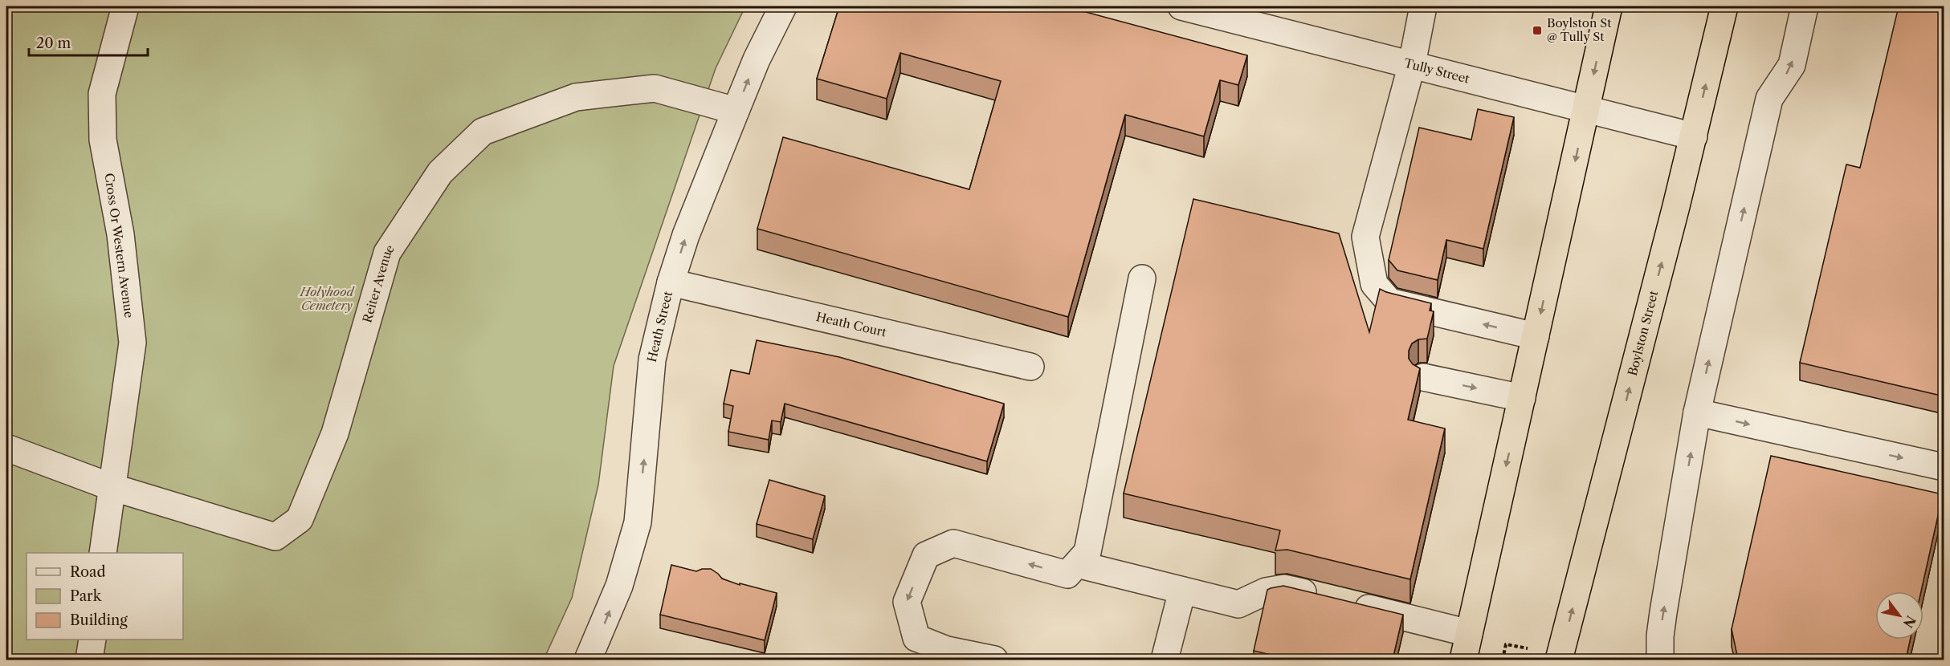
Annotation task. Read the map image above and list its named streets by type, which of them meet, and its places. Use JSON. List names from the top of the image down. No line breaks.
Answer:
{"streets":{"highway":["Boylston Street"],"street":["Tully Street","Cross Or Western Avenue","Reiter Avenue","Heath Court","Heath Street"]},"crossings":[["Tully Street","Boylston Street"],["Cross Or Western Avenue","Reiter Avenue"],["Reiter Avenue","Heath Street"],["Heath Court","Heath Street"]],"one_way":["Heath Street"],"parks":["Holyhood Cemetery"],"places":{"transit":["Boylston St @ Tully St"]},"legend":["Road","Park","Building"],"scale_bar":"20 m","north":"bottom right"}
